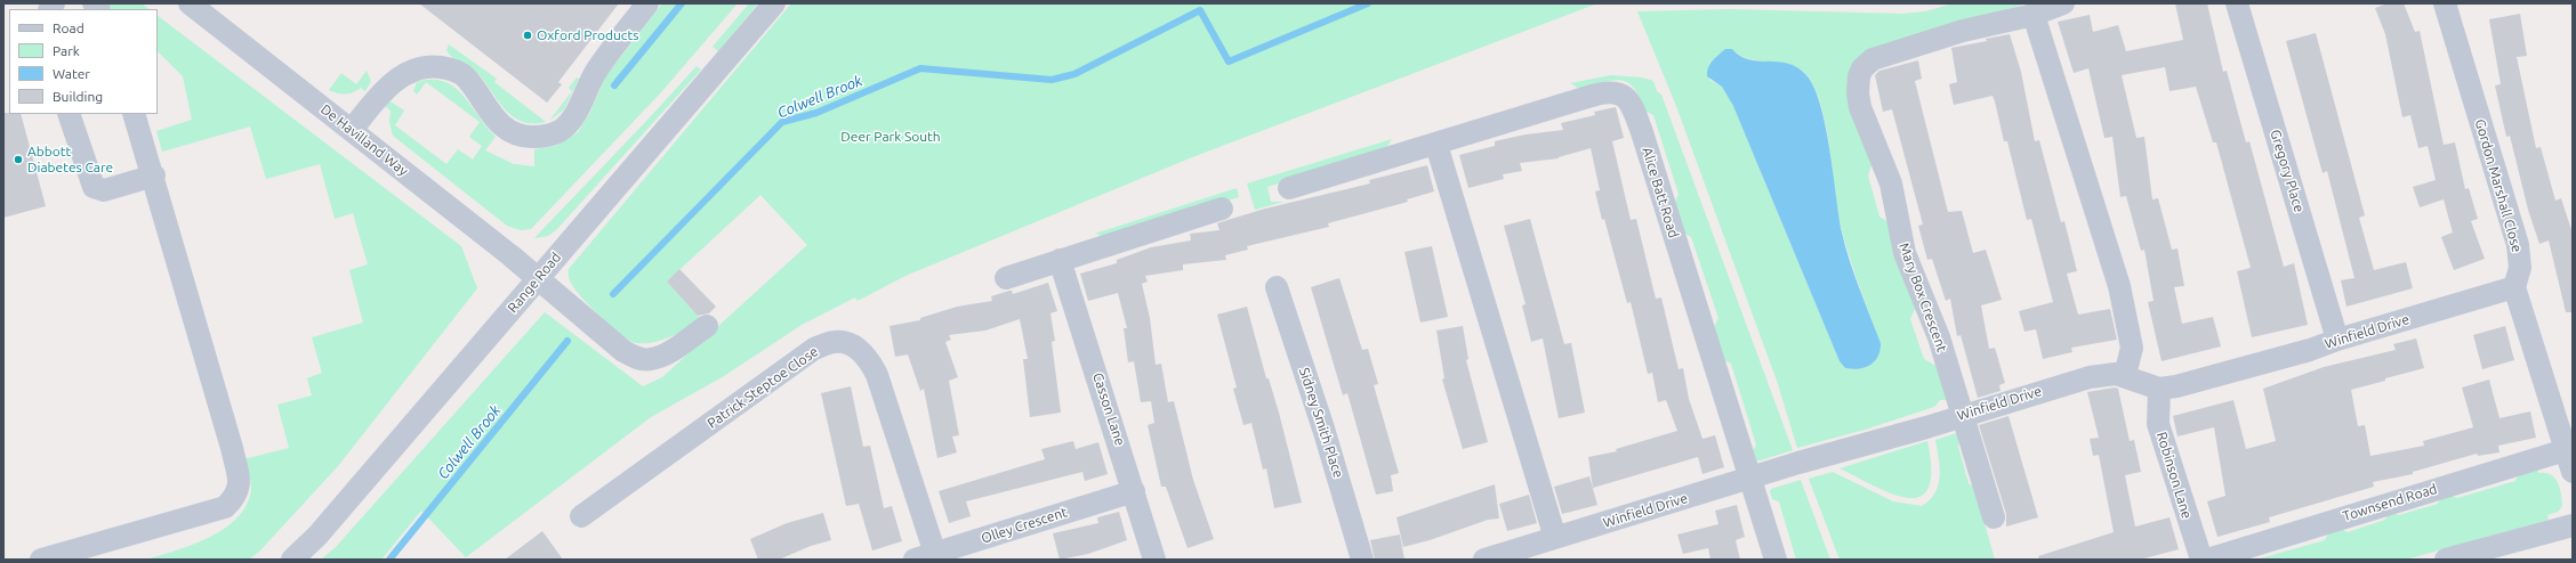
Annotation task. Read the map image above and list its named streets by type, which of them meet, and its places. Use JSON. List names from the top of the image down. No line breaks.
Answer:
{"streets":{"street":["De Havilland Way","Gregory Place","Gordon Marshall Close","Alice Batt Road","Range Road","Mary Box Crescent","Winfield Drive","Patrick Steptoe Close","Casson Lane","Sidney Smith Place","Robinson Lane","Townsend Road","Olley Crescent"]},"crossings":[["De Havilland Way","Range Road"],["Gregory Place","Winfield Drive"],["Gordon Marshall Close","Winfield Drive"],["Alice Batt Road","Winfield Drive"],["Mary Box Crescent","Winfield Drive"],["Winfield Drive","Robinson Lane"],["Patrick Steptoe Close","Olley Crescent"],["Casson Lane","Olley Crescent"]],"water":["Colwell Brook"],"parks":["Deer Park South"],"places":["Oxford Products","Abbott Diabetes Care"],"legend":["Road","Park","Water","Building"]}
